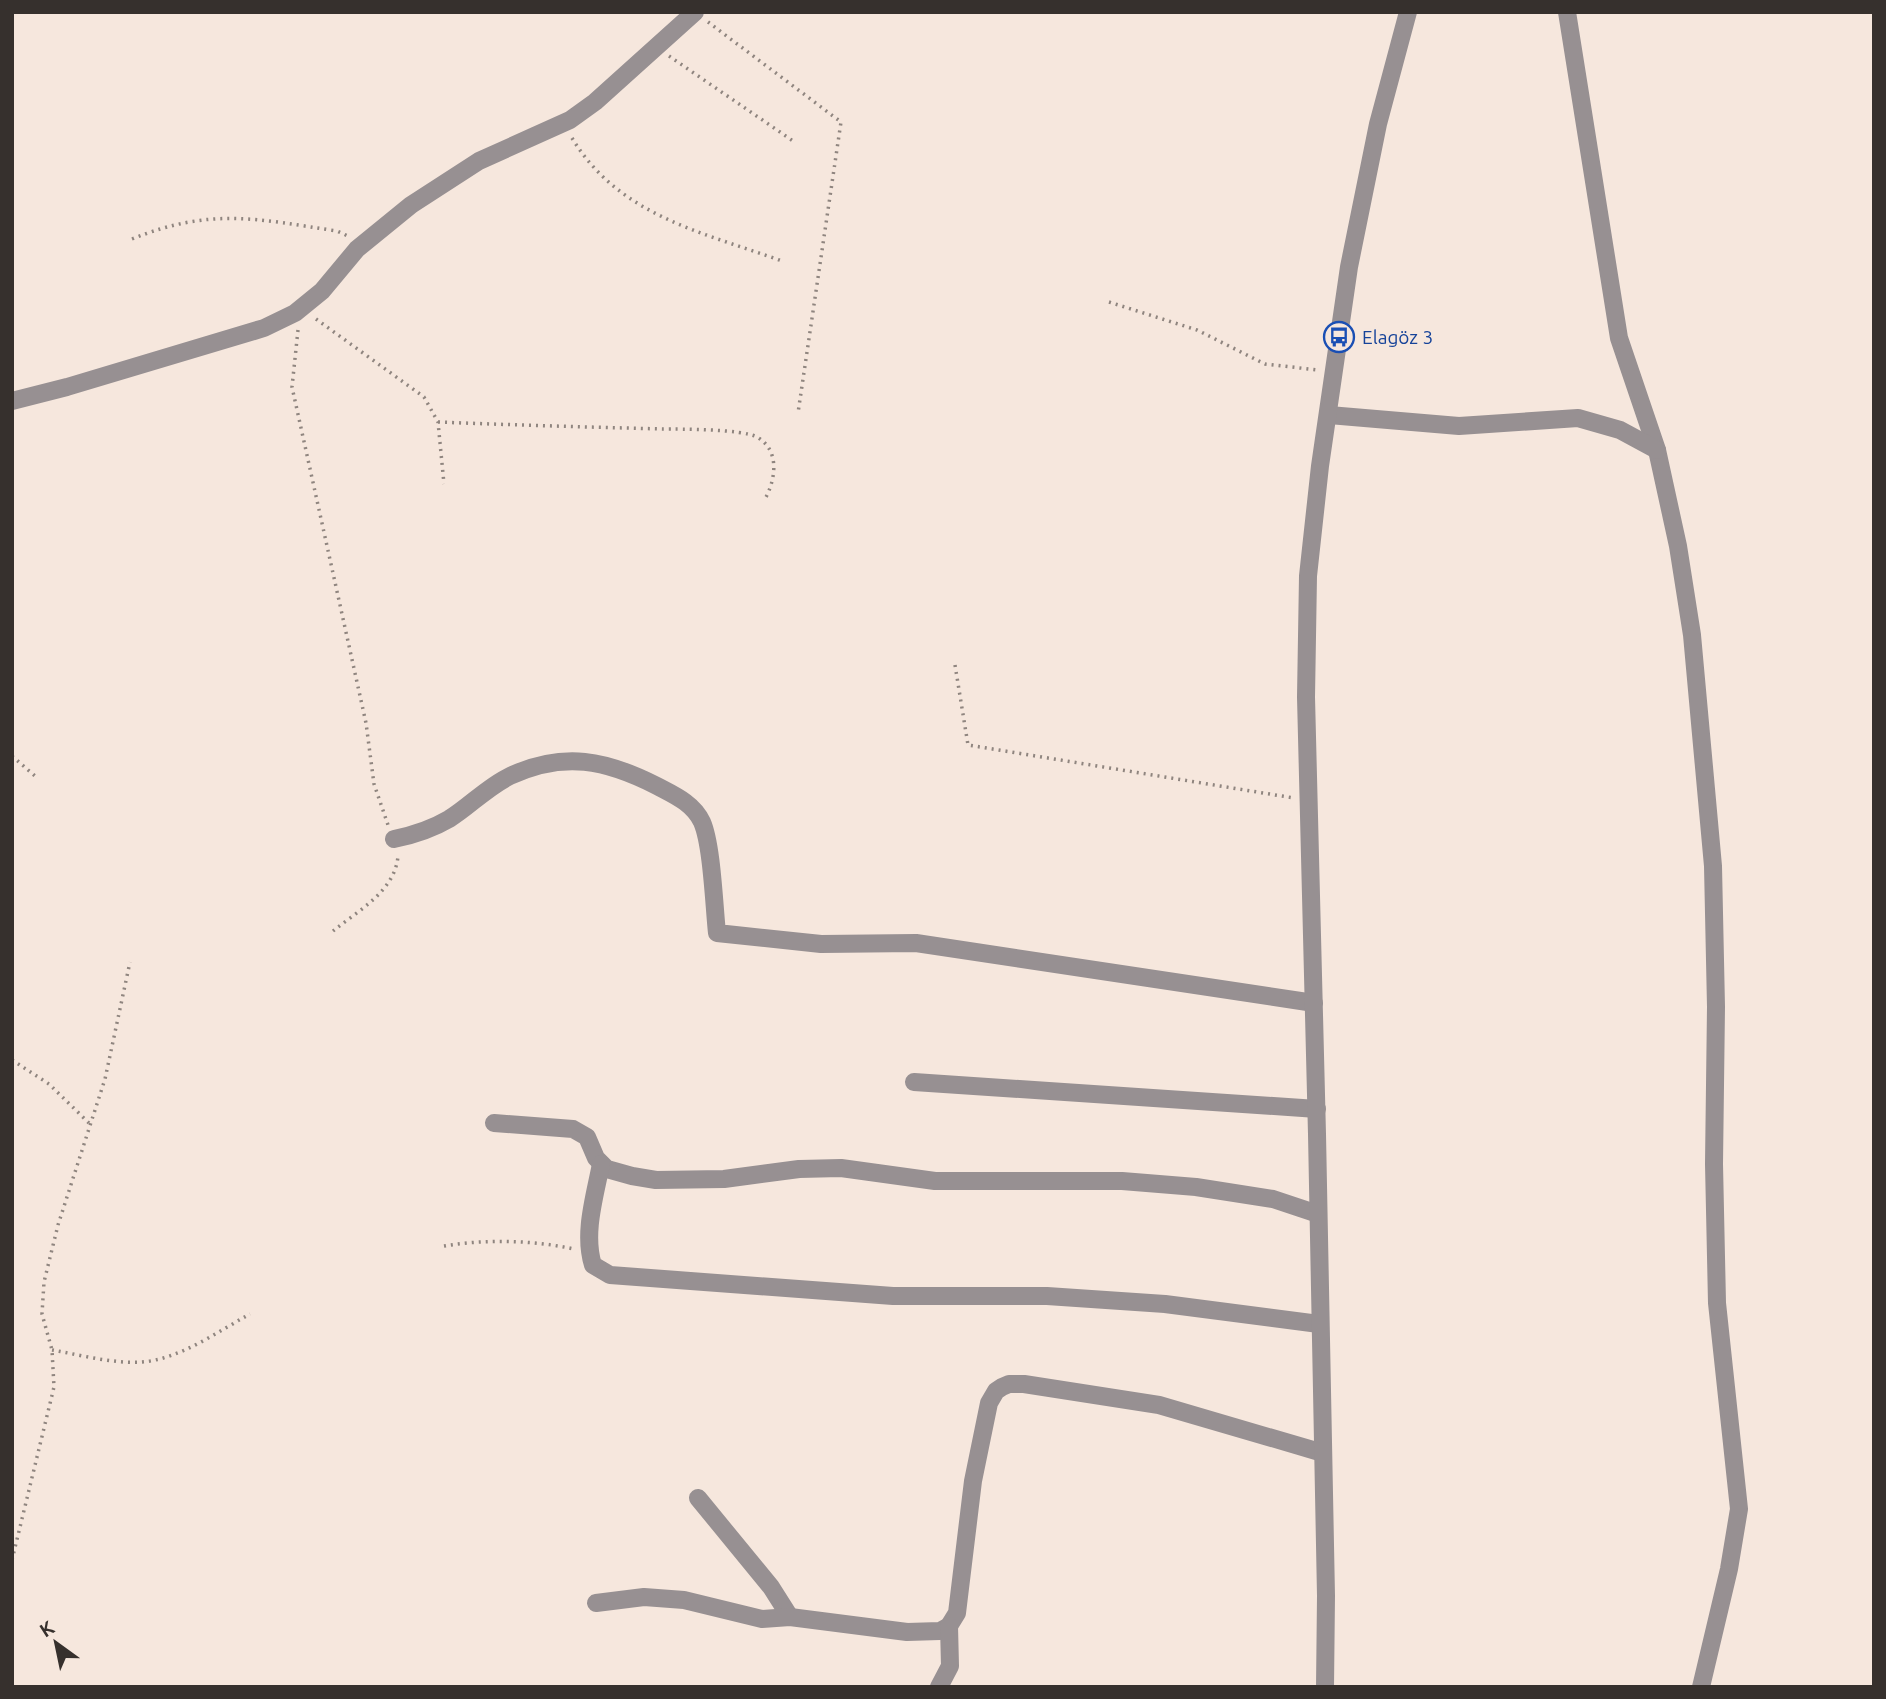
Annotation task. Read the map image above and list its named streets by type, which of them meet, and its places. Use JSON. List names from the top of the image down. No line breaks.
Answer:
{"places":{"bus stop":["Elagöz 3"]},"north":"top left"}
